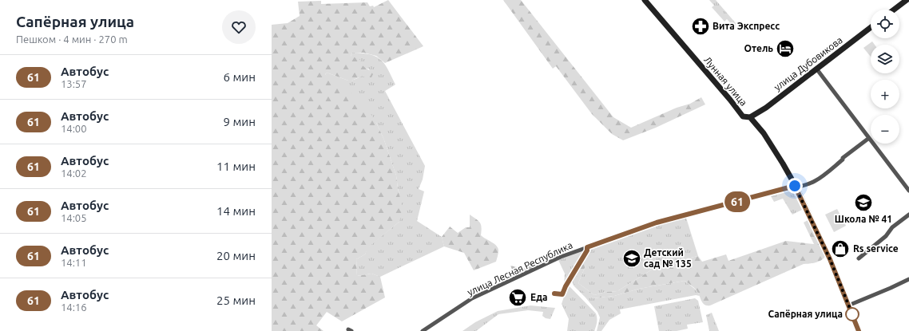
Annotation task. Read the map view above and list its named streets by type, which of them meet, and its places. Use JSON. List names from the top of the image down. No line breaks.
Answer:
{"streets":{"street":["улица Дубовикова","Лунная улица","улица Лесная Республика"]},"crossings":[["улица Дубовикова","Лунная улица"],["Лунная улица","улица Лесная Республика"]],"places":{"pharmacy":["Вита Экспресс"],"hotel":["Отель"],"school or university":["Школа № 41","Детский сад № 135"],"shop":["Rs service"],"supermarket":["Еда"],"other":["Сапёрная улица"]},"lines":["bus line 61"],"page":{"heading":["Сапёрная улица","Пешком · 4 мин · 270 m"],"on_map":"61","map_buttons":["+","−"],"list":[{"mark":"61","name":"Автобус","note":"13:57","value":"6 мин"},{"mark":"61","name":"Автобус","note":"14:00","value":"9 мин"},{"mark":"61","name":"Автобус","note":"14:02","value":"11 мин"},{"mark":"61","name":"Автобус","note":"14:05","value":"14 мин"},{"mark":"61","name":"Автобус","note":"14:11","value":"20 мин"},{"mark":"61","name":"Автобус","note":"14:16","value":"25 мин"}]}}
